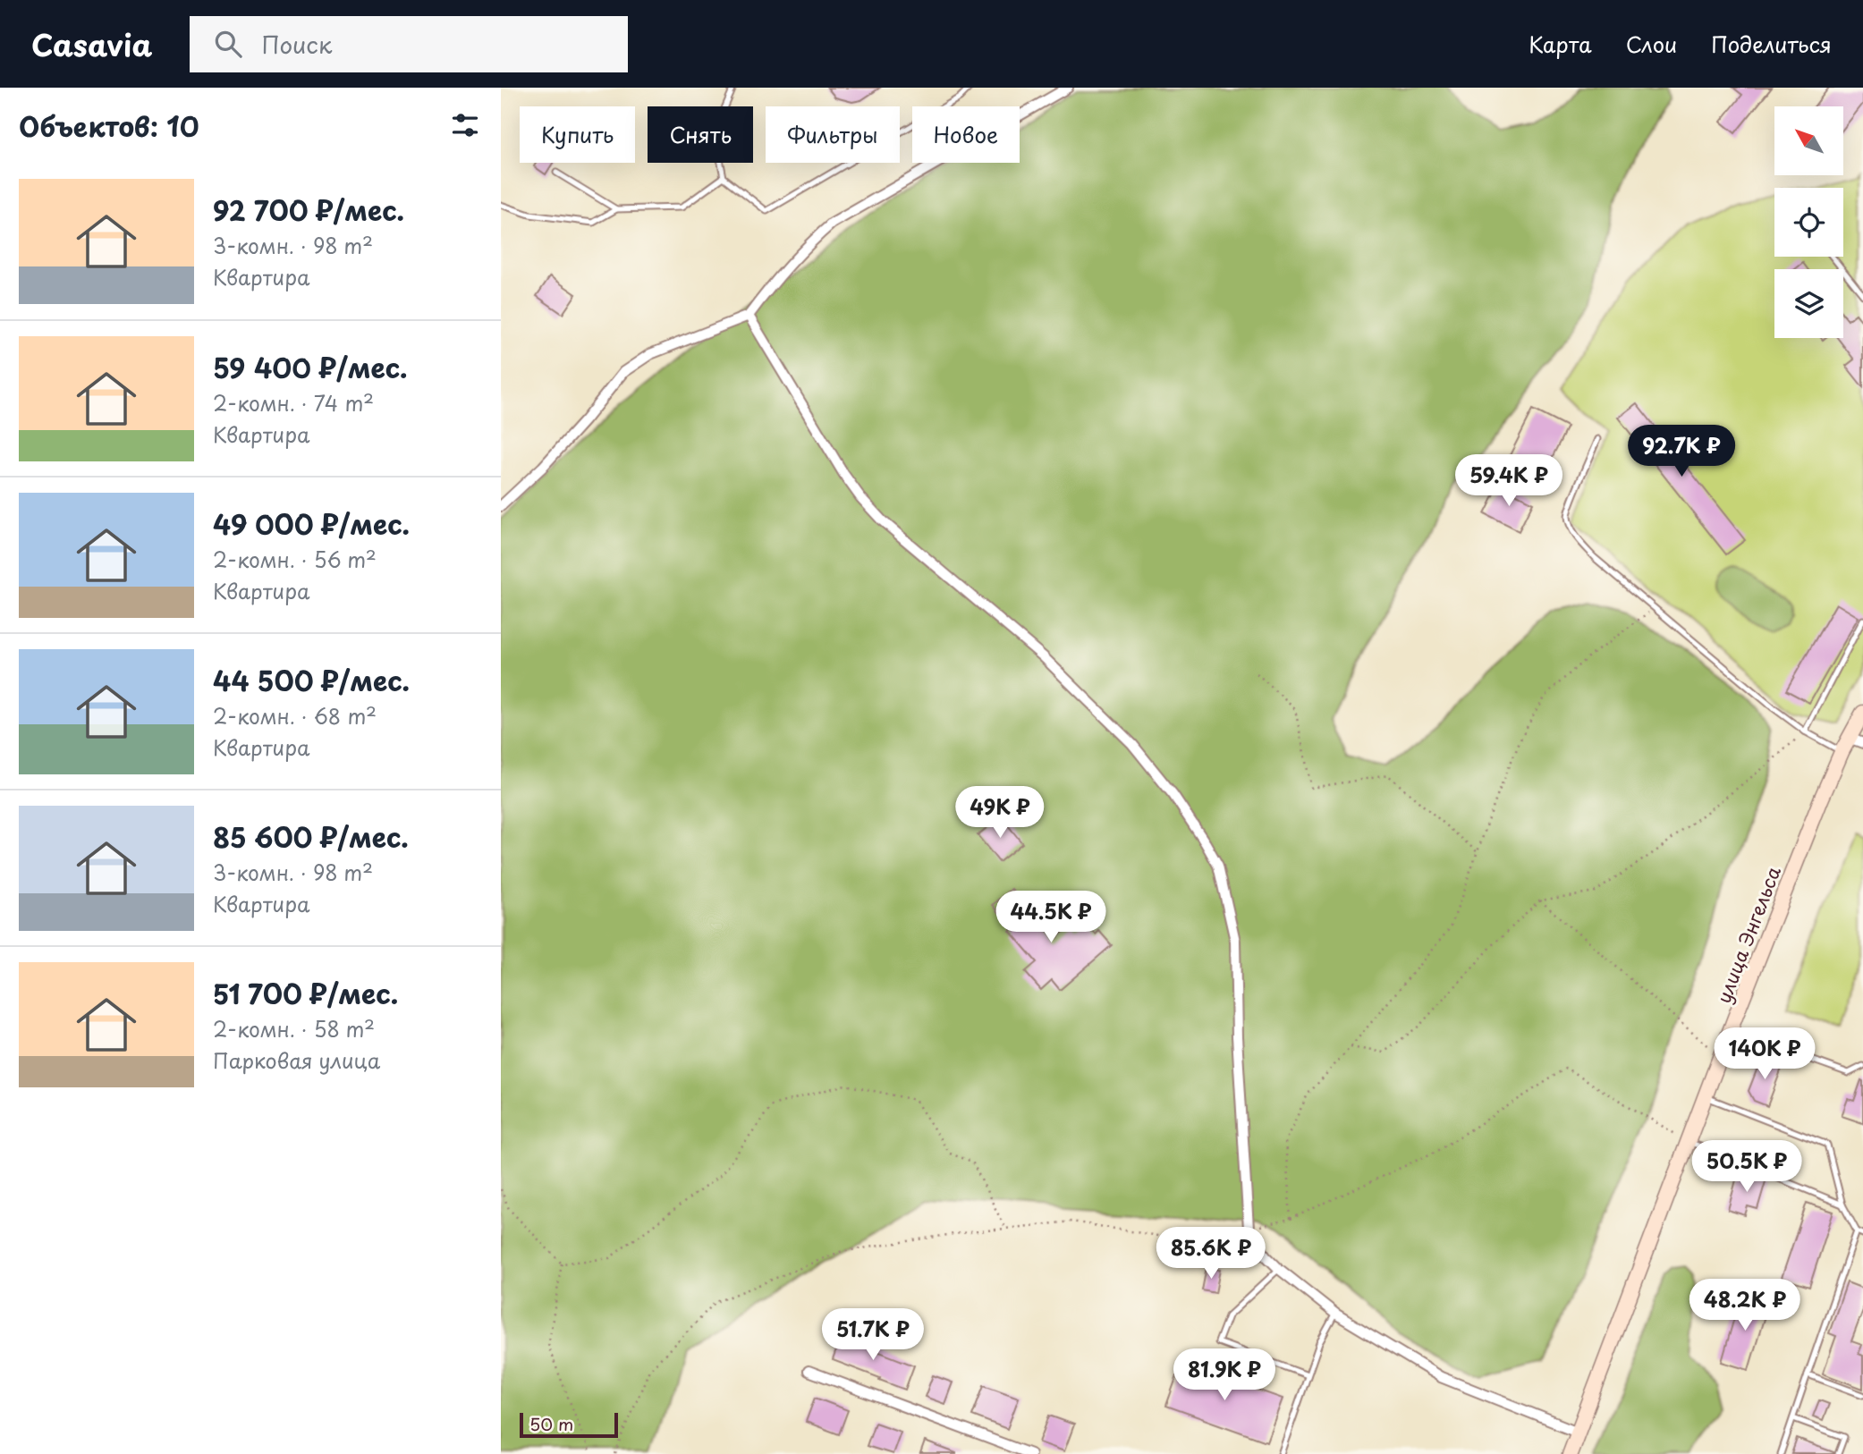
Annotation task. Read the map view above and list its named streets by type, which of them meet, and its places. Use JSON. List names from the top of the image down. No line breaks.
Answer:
{"streets":{"main road":["улица Энгельса"]},"scale_bar":"50 m","north":"top left","page":{"header":"Casavia","search":"Поиск","nav":["Карта","Слои","Поделиться"],"heading":"Объектов: 10","chip":["Купить","Снять","Фильтры","Новое"],"list":[{"name":"92 700 ₽/мес.","note":"3-комн. · 98 m² · Квартира"},{"name":"59 400 ₽/мес.","note":"2-комн. · 74 m² · Квартира"},{"name":"49 000 ₽/мес.","note":"2-комн. · 56 m² · Квартира"},{"name":"44 500 ₽/мес.","note":"2-комн. · 68 m² · Квартира"},{"name":"85 600 ₽/мес.","note":"3-комн. · 98 m² · Квартира"},{"name":"51 700 ₽/мес.","note":"2-комн. · 58 m² · Парковая улица"}],"price":["92.7K ₽","59.4K ₽","49K ₽","44.5K ₽","140K ₽","50.5K ₽","85.6K ₽","48.2K ₽","51.7K ₽","81.9K ₽"],"scale":"50 m"}}
